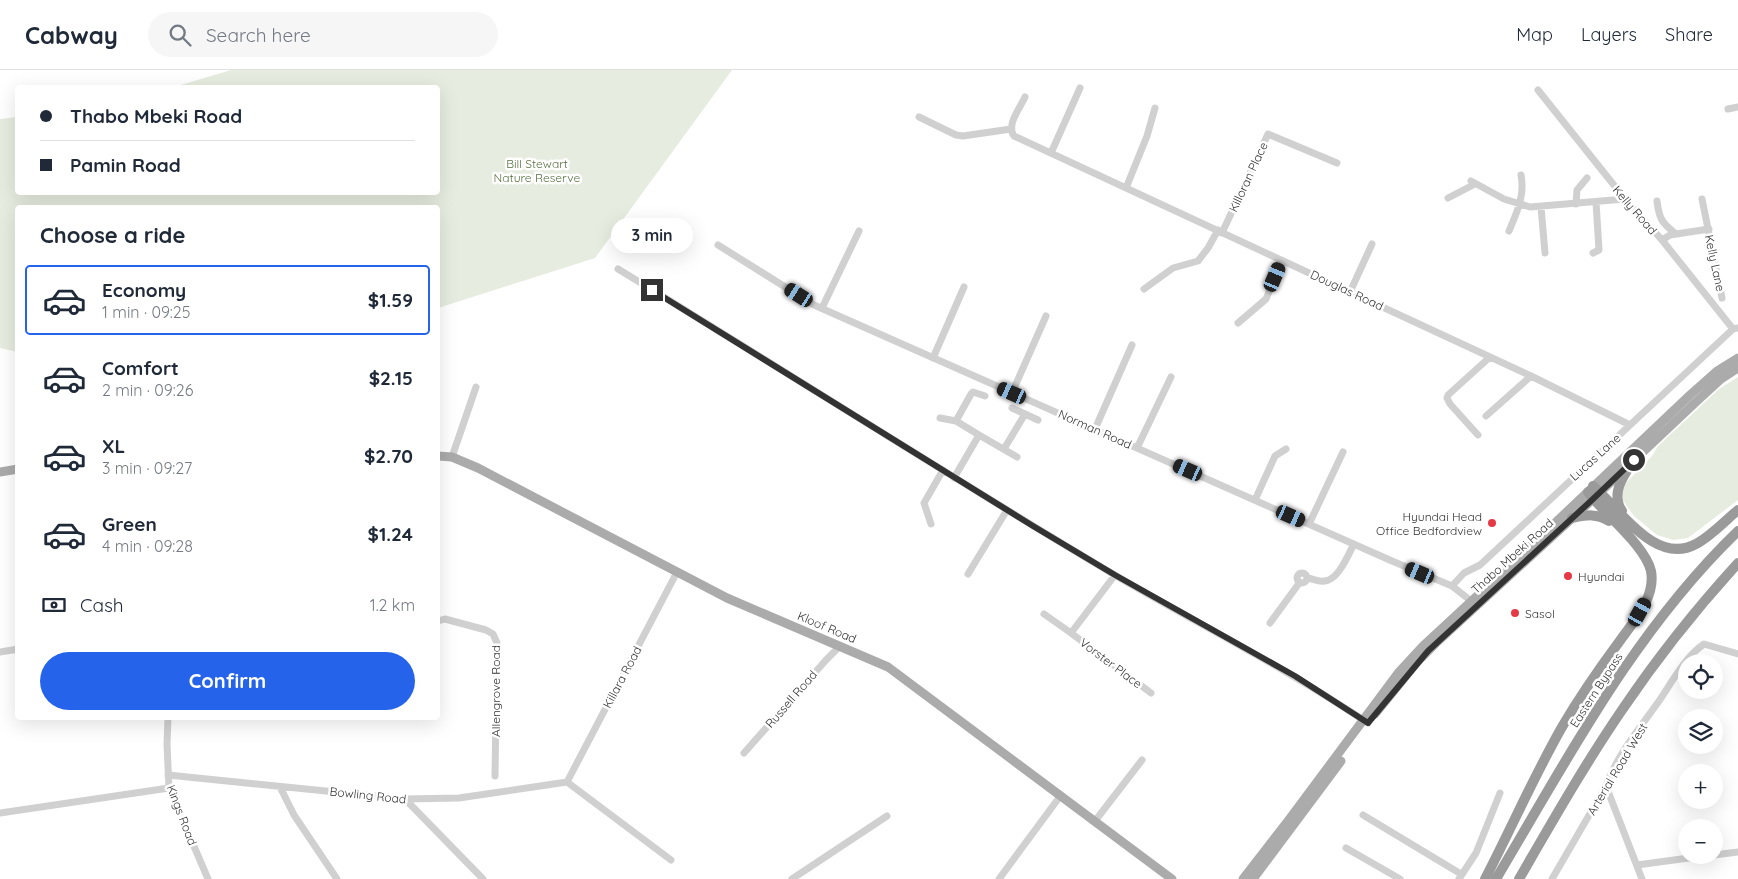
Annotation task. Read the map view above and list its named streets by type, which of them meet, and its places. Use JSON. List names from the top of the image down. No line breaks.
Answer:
{"streets":{"highway":["Eastern Bypass"],"main road":["Thabo Mbeki Road","Kloof Road"],"street":["Killoran Place","Kelly Road","Kelly Lane","Douglas Road","Norman Road","Lucas Lane","Vorster Place","Killara Road","Allengrove Road","Russell Road","Arterial Road West","Bowling Road","Kings Road"]},"crossings":[["Killoran Place","Douglas Road"],["Kelly Road","Kelly Lane"],["Kelly Road","Lucas Lane"],["Douglas Road","Lucas Lane"],["Norman Road","Lucas Lane"],["Norman Road","Thabo Mbeki Road"],["Kloof Road","Killara Road"],["Kloof Road","Russell Road"],["Killara Road","Bowling Road"],["Bowling Road","Kings Road"]],"parks":["Bill Stewart Nature Reserve"],"places":["Hyundai Head Office Bedfordview","Hyundai","Sasol"],"page":{"header":"Cabway","search":"Search here","nav":["Map","Layers","Share"],"banner":["Thabo Mbeki Road","Pamin Road"],"heading":"Choose a ride","bubble":"3 min","list":[{"name":"Economy","note":"1 min · 09:25","value":"$1.59"},{"name":"Comfort","note":"2 min · 09:26","value":"$2.15"},{"name":"XL","note":"3 min · 09:27","value":"$2.70"},{"name":"Green","note":"4 min · 09:28","value":"$1.24"}],"pay":["Cash","1.2 km"],"buttons":"Confirm","map_buttons":["+","−"]}}
